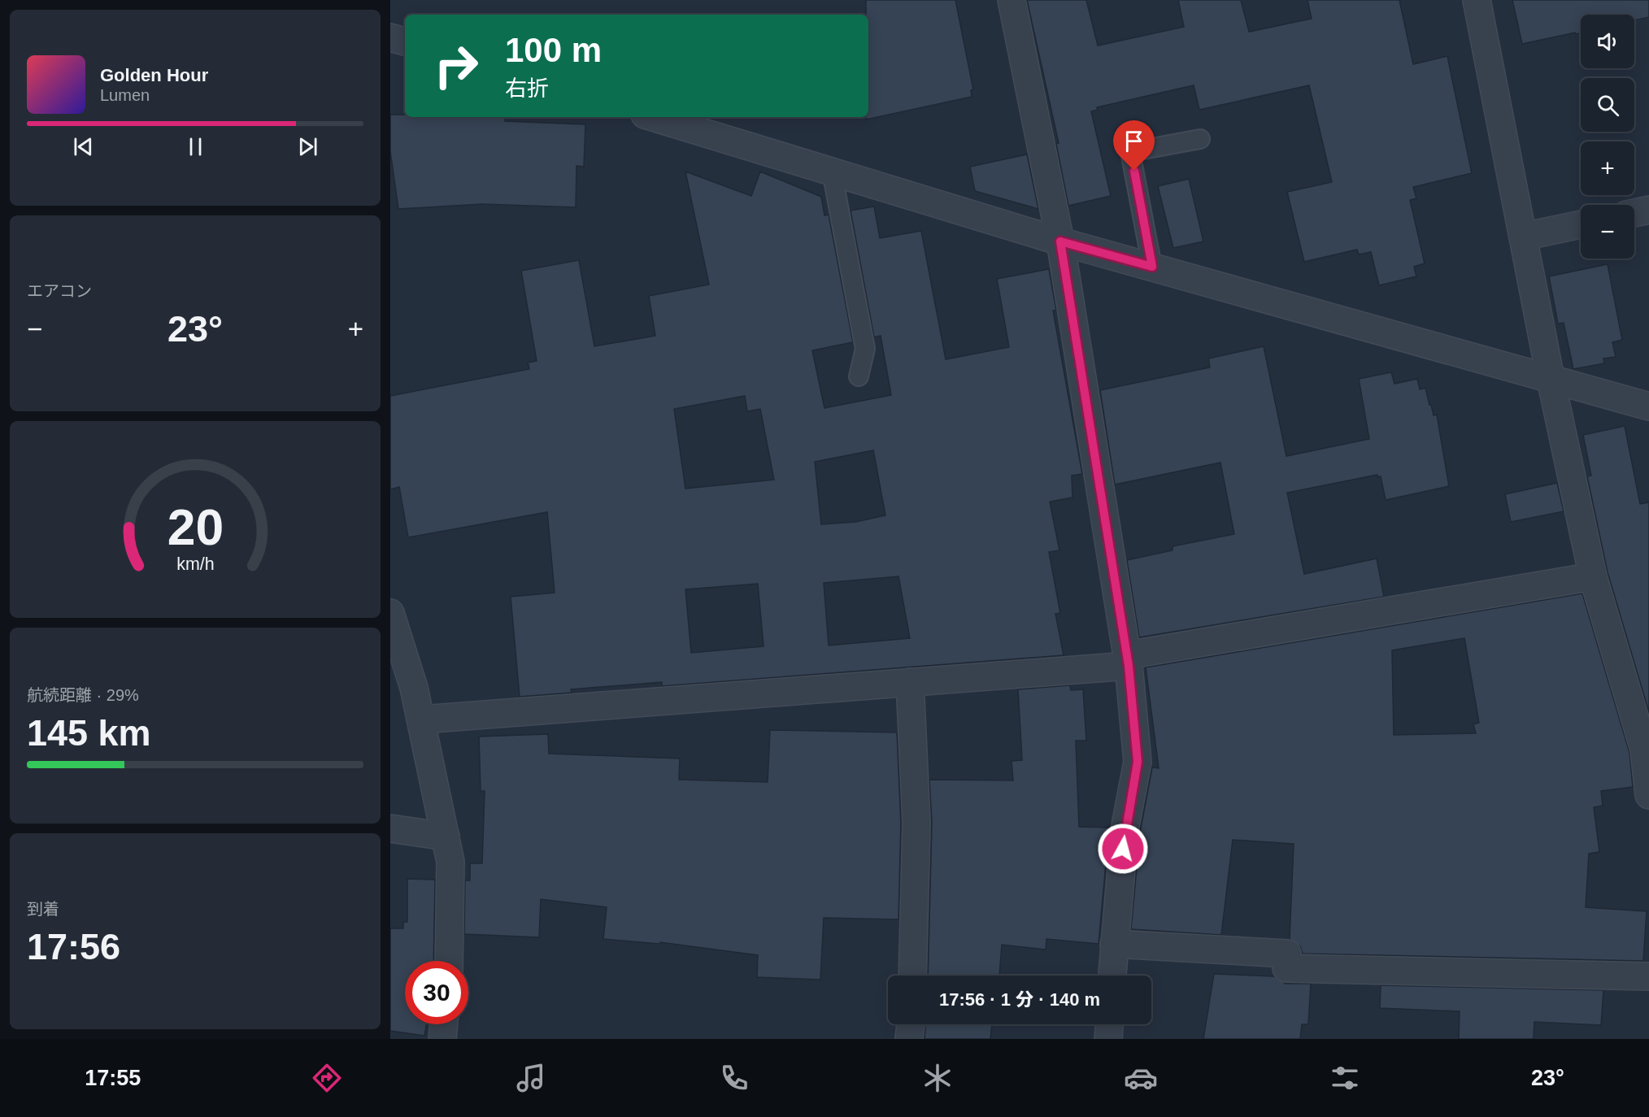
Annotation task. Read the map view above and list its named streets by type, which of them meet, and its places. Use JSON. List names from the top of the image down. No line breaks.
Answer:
{"page":{"map_buttons":["+","−"],"turn":["100 m","右折"],"song":["Golden Hour","Lumen"],"tile":["エアコン",["航続距離 · 29%","145 km"],["到着","17:56"]],"heat":["−","23°","+"],"limit":"30","trip":"17:56 · 1 分 · 140 m","tabs":["17:55","23°"],"gauge":["20","km/h"]}}
